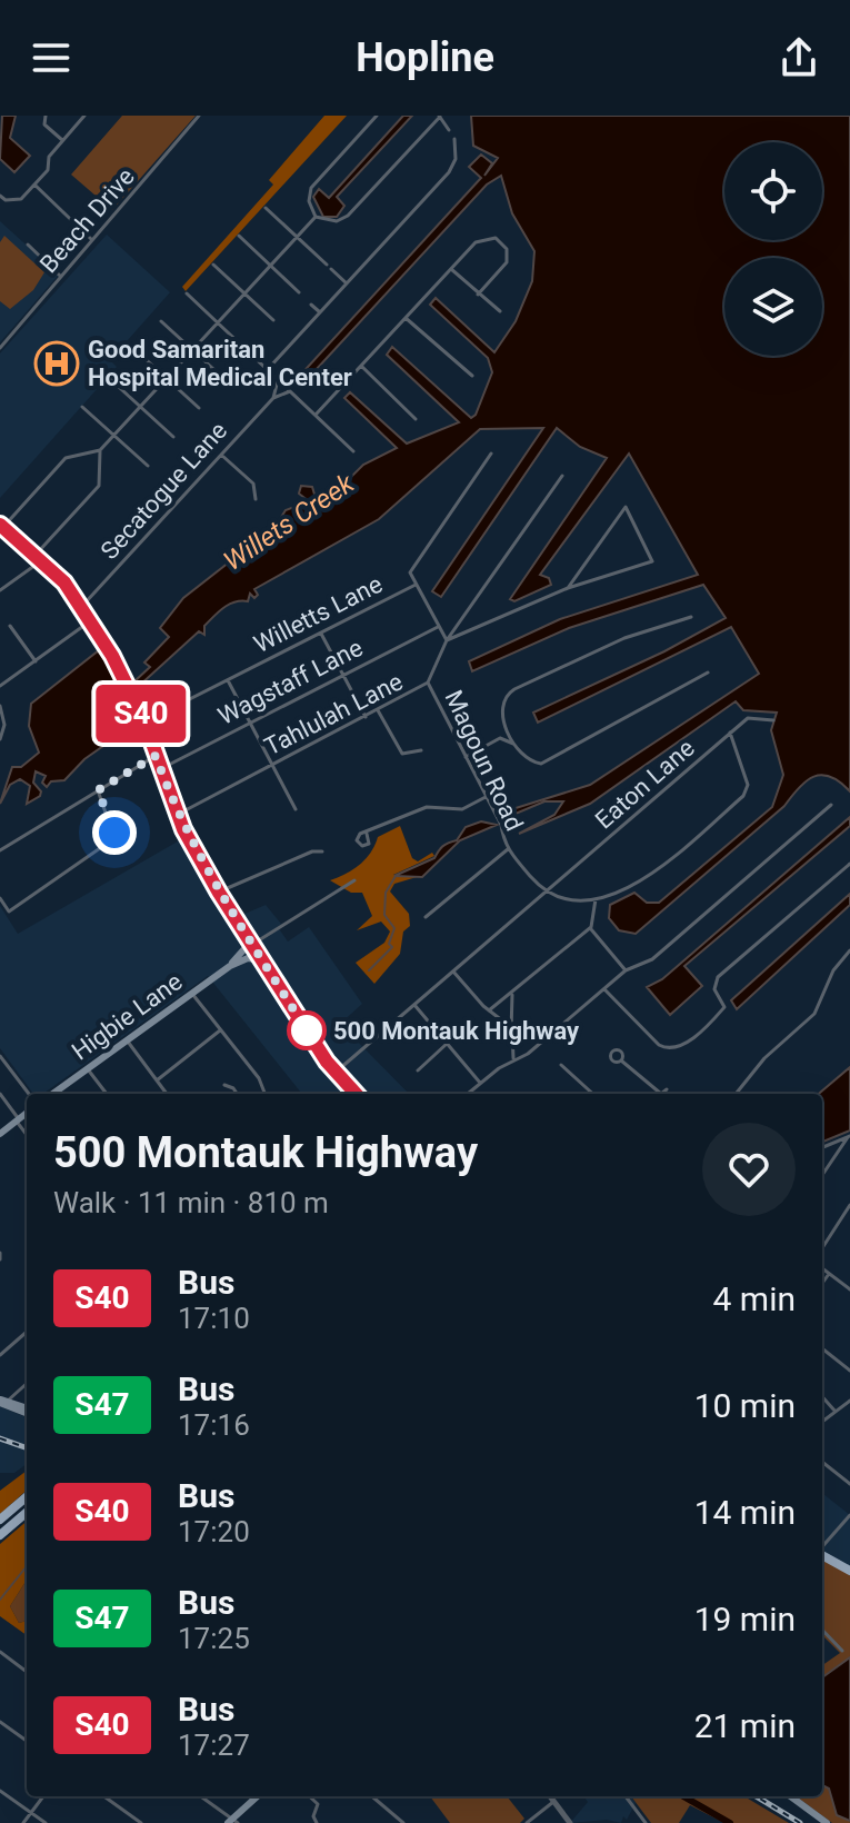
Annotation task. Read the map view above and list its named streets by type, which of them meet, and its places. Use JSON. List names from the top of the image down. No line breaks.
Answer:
{"streets":{"main road":["Higbie Lane"],"street":["Beach Drive","Secatogue Lane","Willetts Lane","Wagstaff Lane","Tahlulah Lane","Magoun Road","Eaton Lane"]},"crossings":[["Tahlulah Lane","Magoun Road"],["Magoun Road","Eaton Lane"]],"water":["Willets Creek"],"places":{"hospital":["Good Samaritan Hospital Medical Center"],"other":["500 Montauk Highway"]},"lines":["bus line S40"],"page":{"header":"Hopline","on_map":"S40","heading":["500 Montauk Highway","Walk · 11 min · 810 m"],"list":[{"mark":"S40","name":"Bus","note":"17:10","value":"4 min"},{"mark":"S47","name":"Bus","note":"17:16","value":"10 min"},{"mark":"S40","name":"Bus","note":"17:20","value":"14 min"},{"mark":"S47","name":"Bus","note":"17:25","value":"19 min"},{"mark":"S40","name":"Bus","note":"17:27","value":"21 min"}]}}
